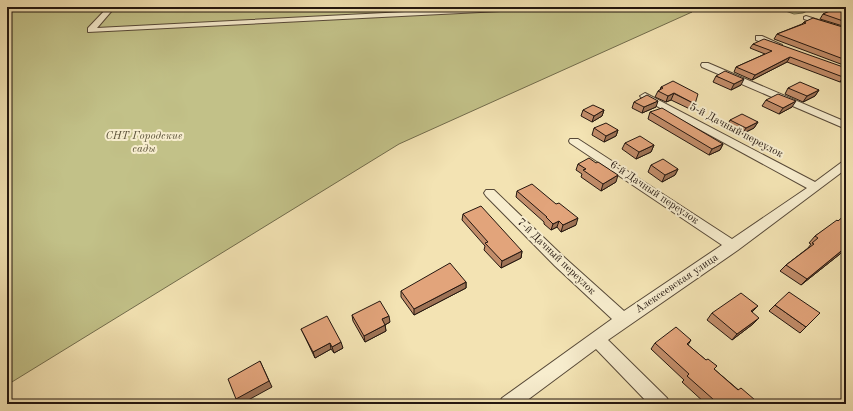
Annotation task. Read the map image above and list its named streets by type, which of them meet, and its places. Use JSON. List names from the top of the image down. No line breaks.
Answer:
{"streets":{"street":["5-й Дачный переулок","6-й Дачный переулок","7-й Дачный переулок","Алексеевская улица"]},"crossings":[["5-й Дачный переулок","Алексеевская улица"],["6-й Дачный переулок","Алексеевская улица"],["7-й Дачный переулок","Алексеевская улица"]],"parks":["СНТ Городские сады"]}
